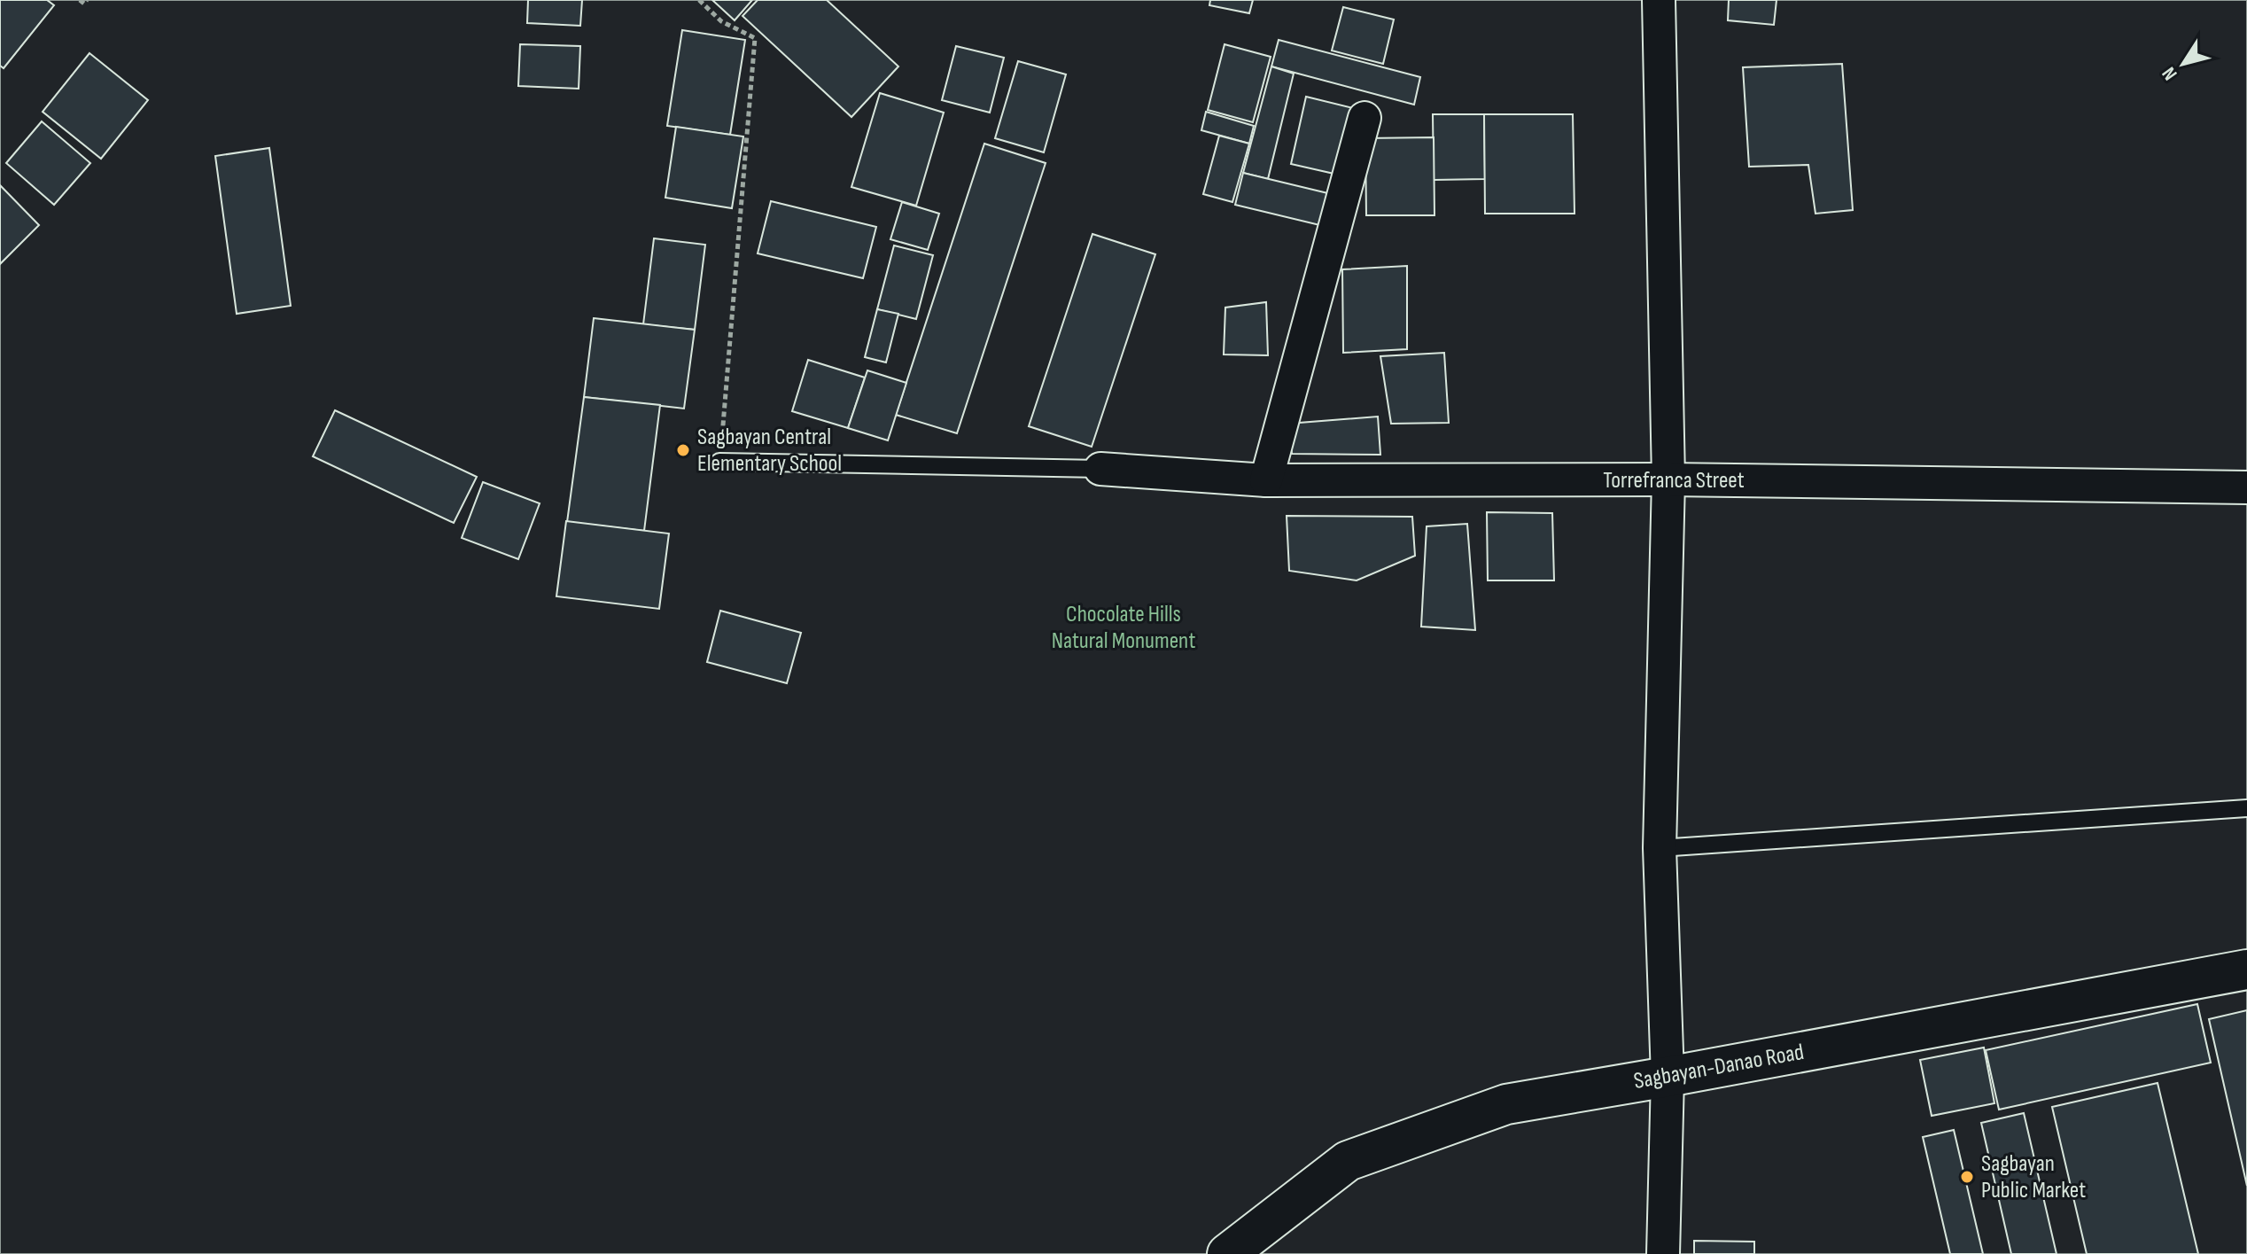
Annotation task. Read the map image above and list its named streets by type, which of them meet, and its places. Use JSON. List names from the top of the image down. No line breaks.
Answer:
{"streets":{"main road":["Sagbayan-Danao Road"],"street":["Torrefranca Street"]},"parks":["Chocolate Hills Natural Monument"],"places":["Sagbayan Central Elementary School","Sagbayan Public Market"],"north":"bottom left"}
